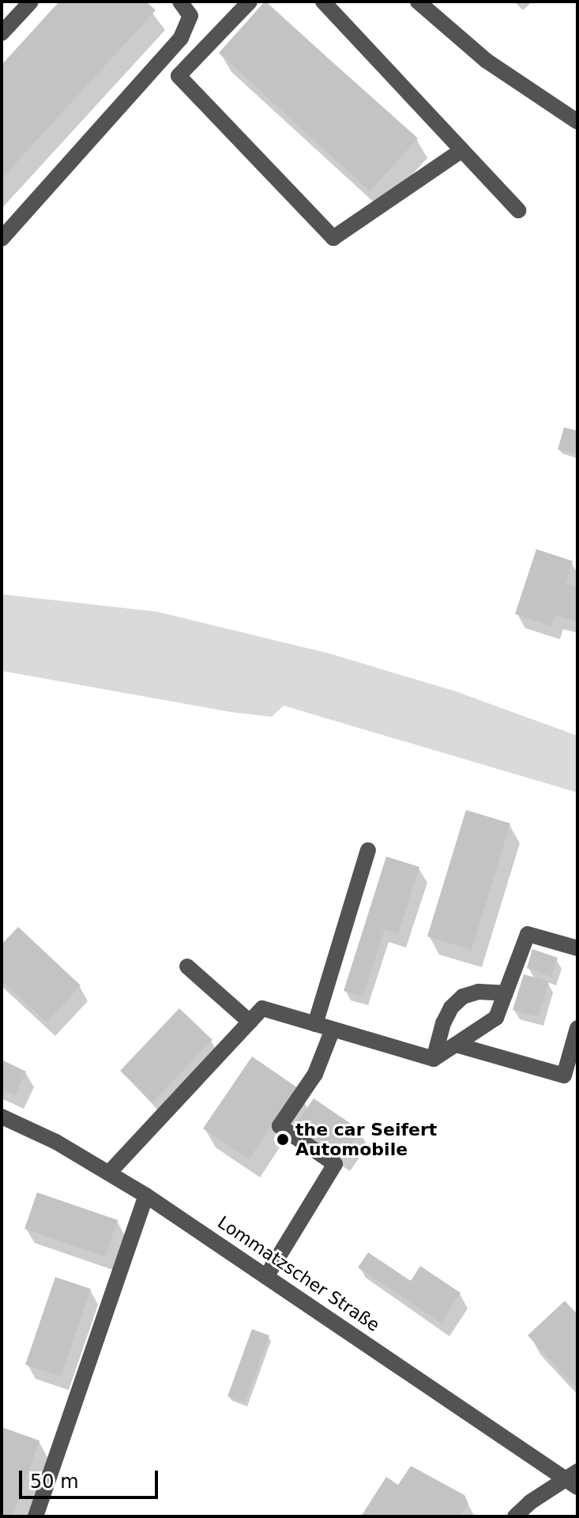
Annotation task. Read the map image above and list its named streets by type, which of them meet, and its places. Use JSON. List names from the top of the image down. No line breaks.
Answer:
{"streets":{"street":["Lommatzscher Straße"]},"places":["the car Seifert Automobile"],"scale_bar":"50 m"}
